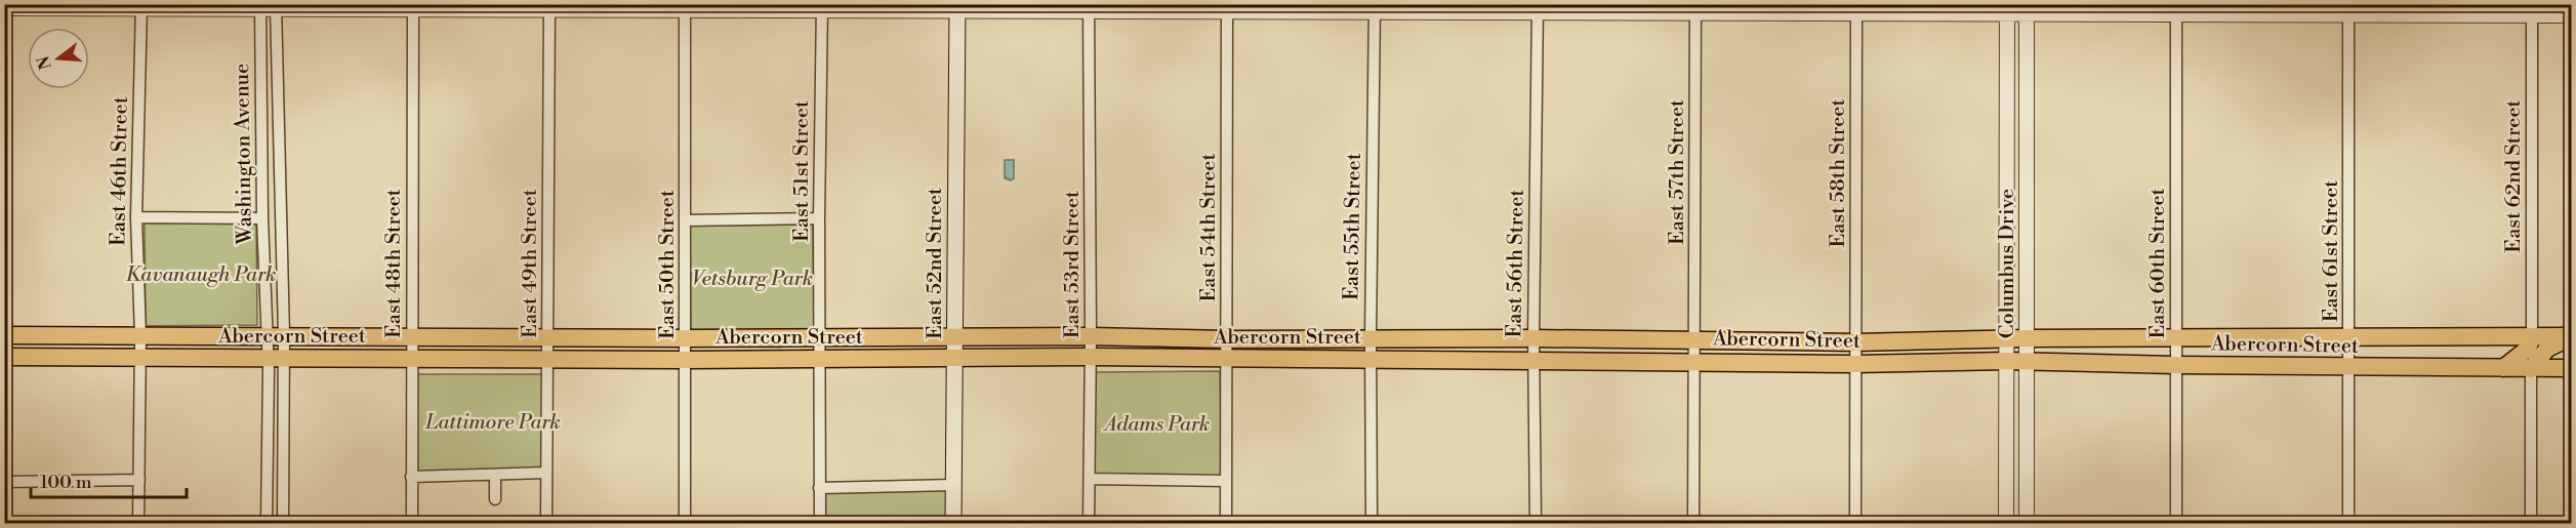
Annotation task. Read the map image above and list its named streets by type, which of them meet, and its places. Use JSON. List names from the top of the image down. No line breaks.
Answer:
{"streets":{"main road":["East 52nd Street","Abercorn Street"],"street":["Washington Avenue","East 46th Street","East 51st Street","East 57th Street","East 58th Street","East 62nd Street","East 55th Street","East 54th Street","East 61st Street","East 48th Street","East 49th Street","East 56th Street","Columbus Drive","East 60th Street","East 50th Street","East 53rd Street"]},"crossings":[["Washington Avenue","Abercorn Street"],["East 46th Street","Abercorn Street"],["East 51st Street","Abercorn Street"],["East 57th Street","Abercorn Street"],["East 58th Street","Abercorn Street"],["East 62nd Street","Abercorn Street"],["East 55th Street","Abercorn Street"],["East 54th Street","Abercorn Street"],["East 61st Street","Abercorn Street"],["East 48th Street","Abercorn Street"],["East 49th Street","Abercorn Street"],["East 52nd Street","Abercorn Street"],["East 56th Street","Abercorn Street"],["Columbus Drive","Abercorn Street"],["East 60th Street","Abercorn Street"],["East 50th Street","Abercorn Street"],["East 53rd Street","Abercorn Street"]],"parks":["Kavanaugh Park","Vetsburg Park","Lattimore Park","Adams Park"],"scale_bar":"100 m","north":"left"}
